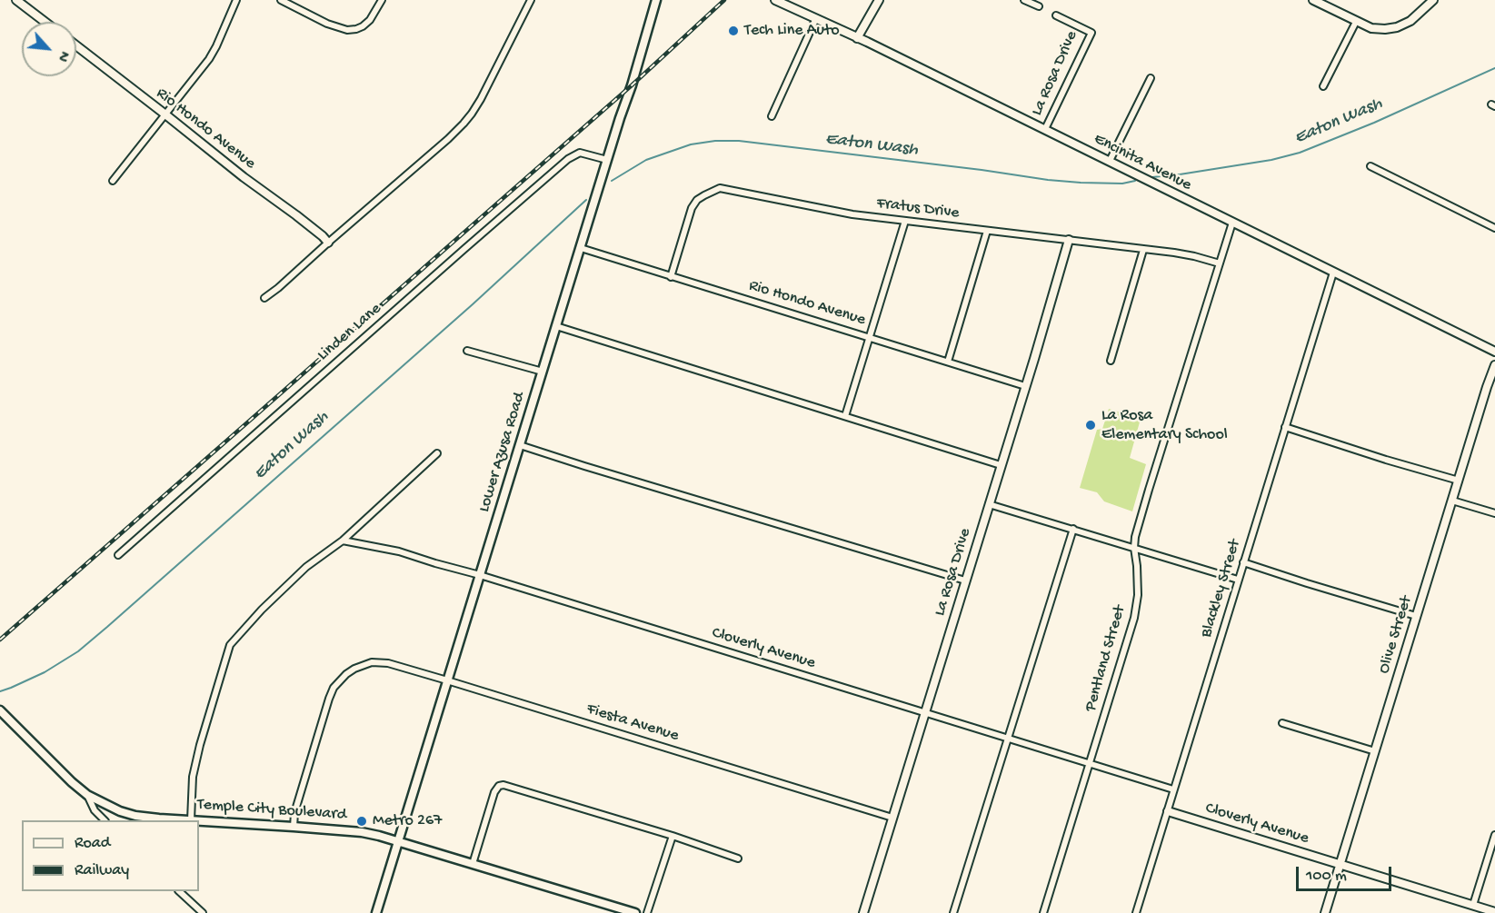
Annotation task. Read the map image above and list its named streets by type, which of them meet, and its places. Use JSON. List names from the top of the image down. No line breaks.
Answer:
{"streets":{"main road":["Lower Azusa Road","Temple City Boulevard"],"street":["La Rosa Drive","Rio Hondo Avenue","Encinita Avenue","Fratus Drive","Linden Lane","Blackley Street","Olive Street","Cloverly Avenue","Pentland Street","Fiesta Avenue"]},"crossings":[["La Rosa Drive","Rio Hondo Avenue"],["La Rosa Drive","Encinita Avenue"],["La Rosa Drive","Fratus Drive"],["La Rosa Drive","Cloverly Avenue"],["La Rosa Drive","Fiesta Avenue"],["Rio Hondo Avenue","Fratus Drive"],["Rio Hondo Avenue","Lower Azusa Road"],["Encinita Avenue","Blackley Street"],["Encinita Avenue","Pentland Street"],["Fratus Drive","Pentland Street"],["Linden Lane","Lower Azusa Road"],["Lower Azusa Road","Cloverly Avenue"],["Lower Azusa Road","Fiesta Avenue"],["Lower Azusa Road","Temple City Boulevard"],["Blackley Street","Cloverly Avenue"],["Olive Street","Cloverly Avenue"],["Cloverly Avenue","Pentland Street"],["Fiesta Avenue","Temple City Boulevard"]],"water":["Eaton Wash"],"places":["Tech Line Auto","La Rosa Elementary School","Metro 267"],"legend":["Road","Railway"],"scale_bar":"100 m","north":"bottom right"}
